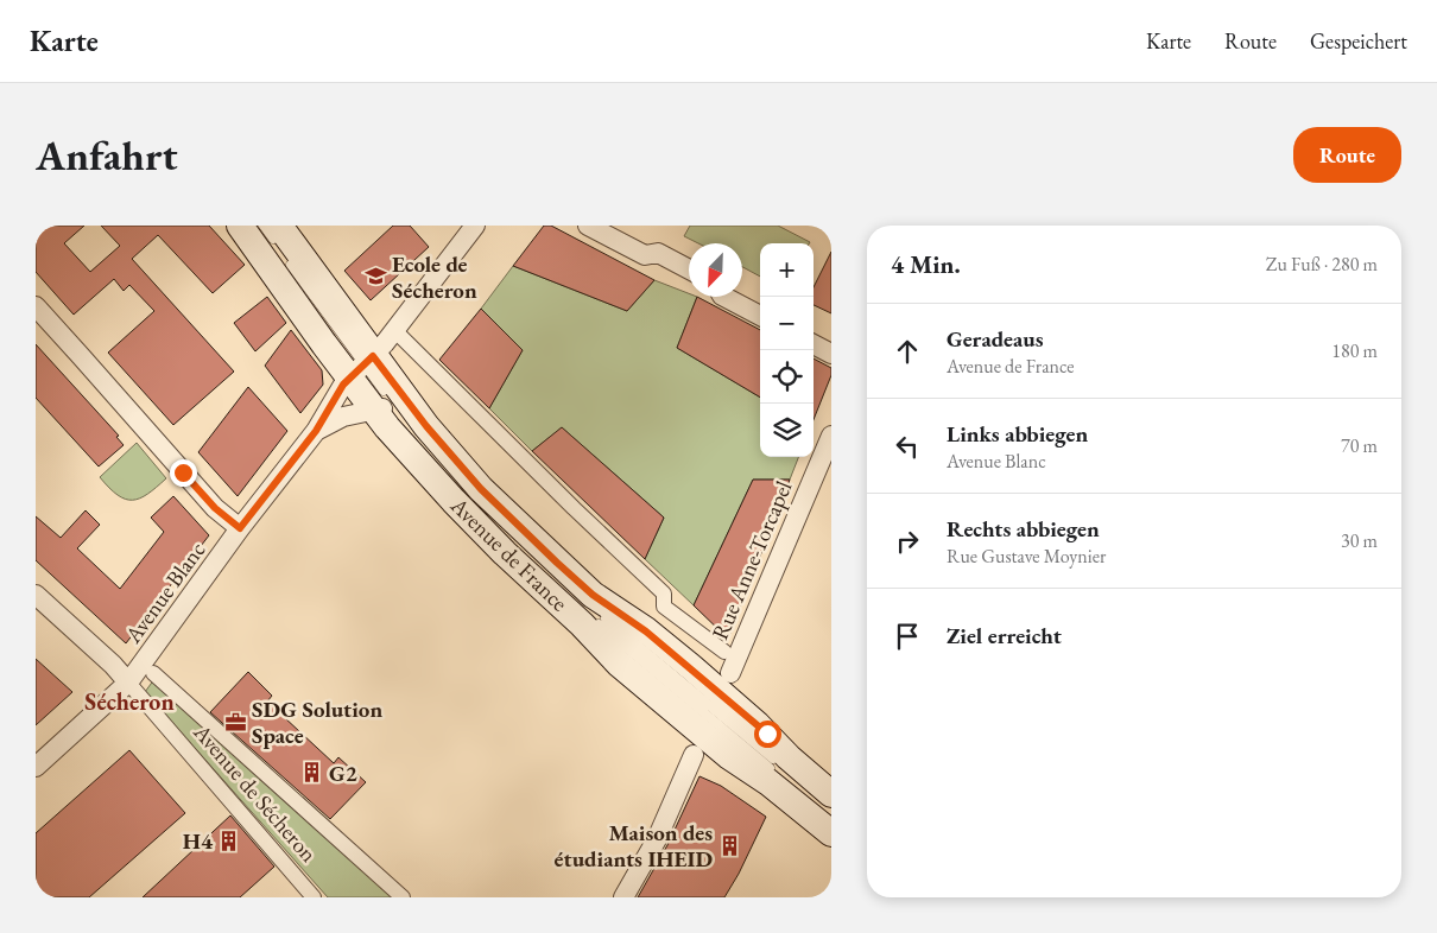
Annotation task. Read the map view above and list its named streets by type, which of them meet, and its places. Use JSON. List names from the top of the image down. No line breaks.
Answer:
{"streets":{"main road":["Avenue de France"],"street":["Rue Anne-Torcapel","Avenue Blanc","Avenue de Sécheron"]},"crossings":[["Avenue de France","Avenue Blanc"],["Avenue Blanc","Avenue de Sécheron"]],"districts":["Sécheron"],"places":{"school or university":["Ecole de Sécheron"],"office":["SDG Solution Space"],"building":["G2","H4","Maison des étudiants IHEID"]},"north":"bottom left","page":{"header":"Karte","nav":["Karte","Route","Gespeichert"],"buttons":"Route","title":"Anfahrt","heading":["4 Min.","Zu Fuß · 280 m"],"map_buttons":["+","−"],"list":[["Geradeaus","Avenue de France","180 m"],["Links abbiegen","Avenue Blanc","70 m"],["Rechts abbiegen","Rue Gustave Moynier","30 m"],"Ziel erreicht"]}}
